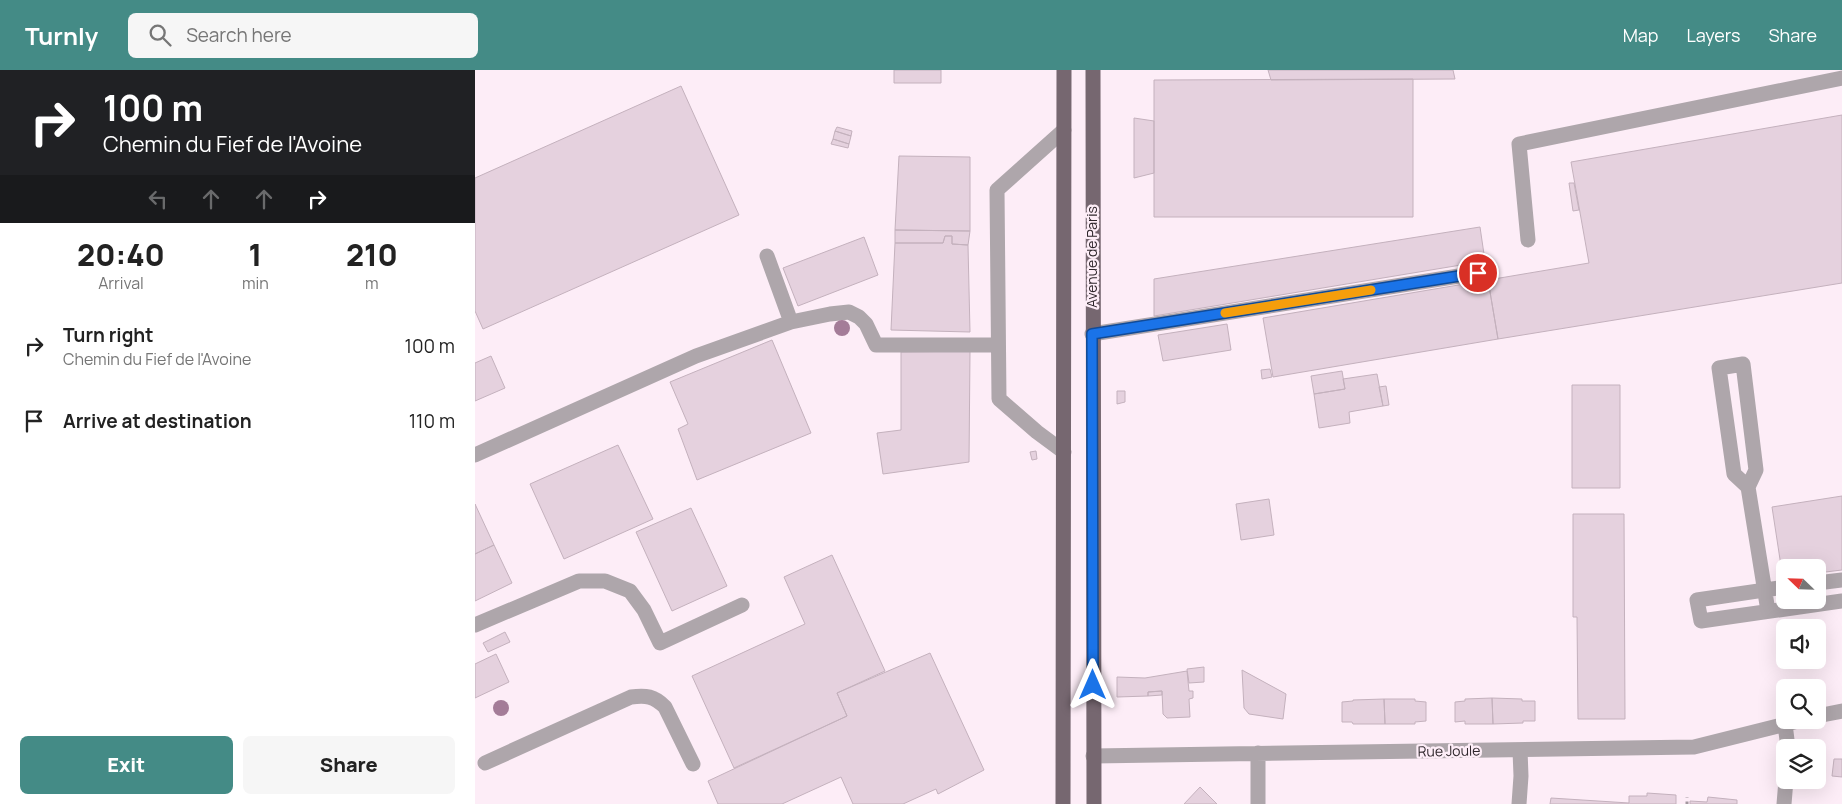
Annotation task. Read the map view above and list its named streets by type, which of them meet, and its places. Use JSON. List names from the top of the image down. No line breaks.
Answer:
{"streets":{"main road":["Avenue de Paris"],"street":["Rue Joule"]},"crossings":[["Avenue de Paris","Rue Joule"]],"north":"top left","page":{"header":"Turnly","search":"Search here","nav":["Map","Layers","Share"],"turn":["100 m","Chemin du Fief de l'Avoine"],"eta":["20:40","Arrival","1","min","210","m"],"list":[{"name":"Turn right","note":"Chemin du Fief de l'Avoine","value":"100 m"},{"name":"Arrive at destination","value":"110 m"}],"buttons":["Exit","Share"]}}
